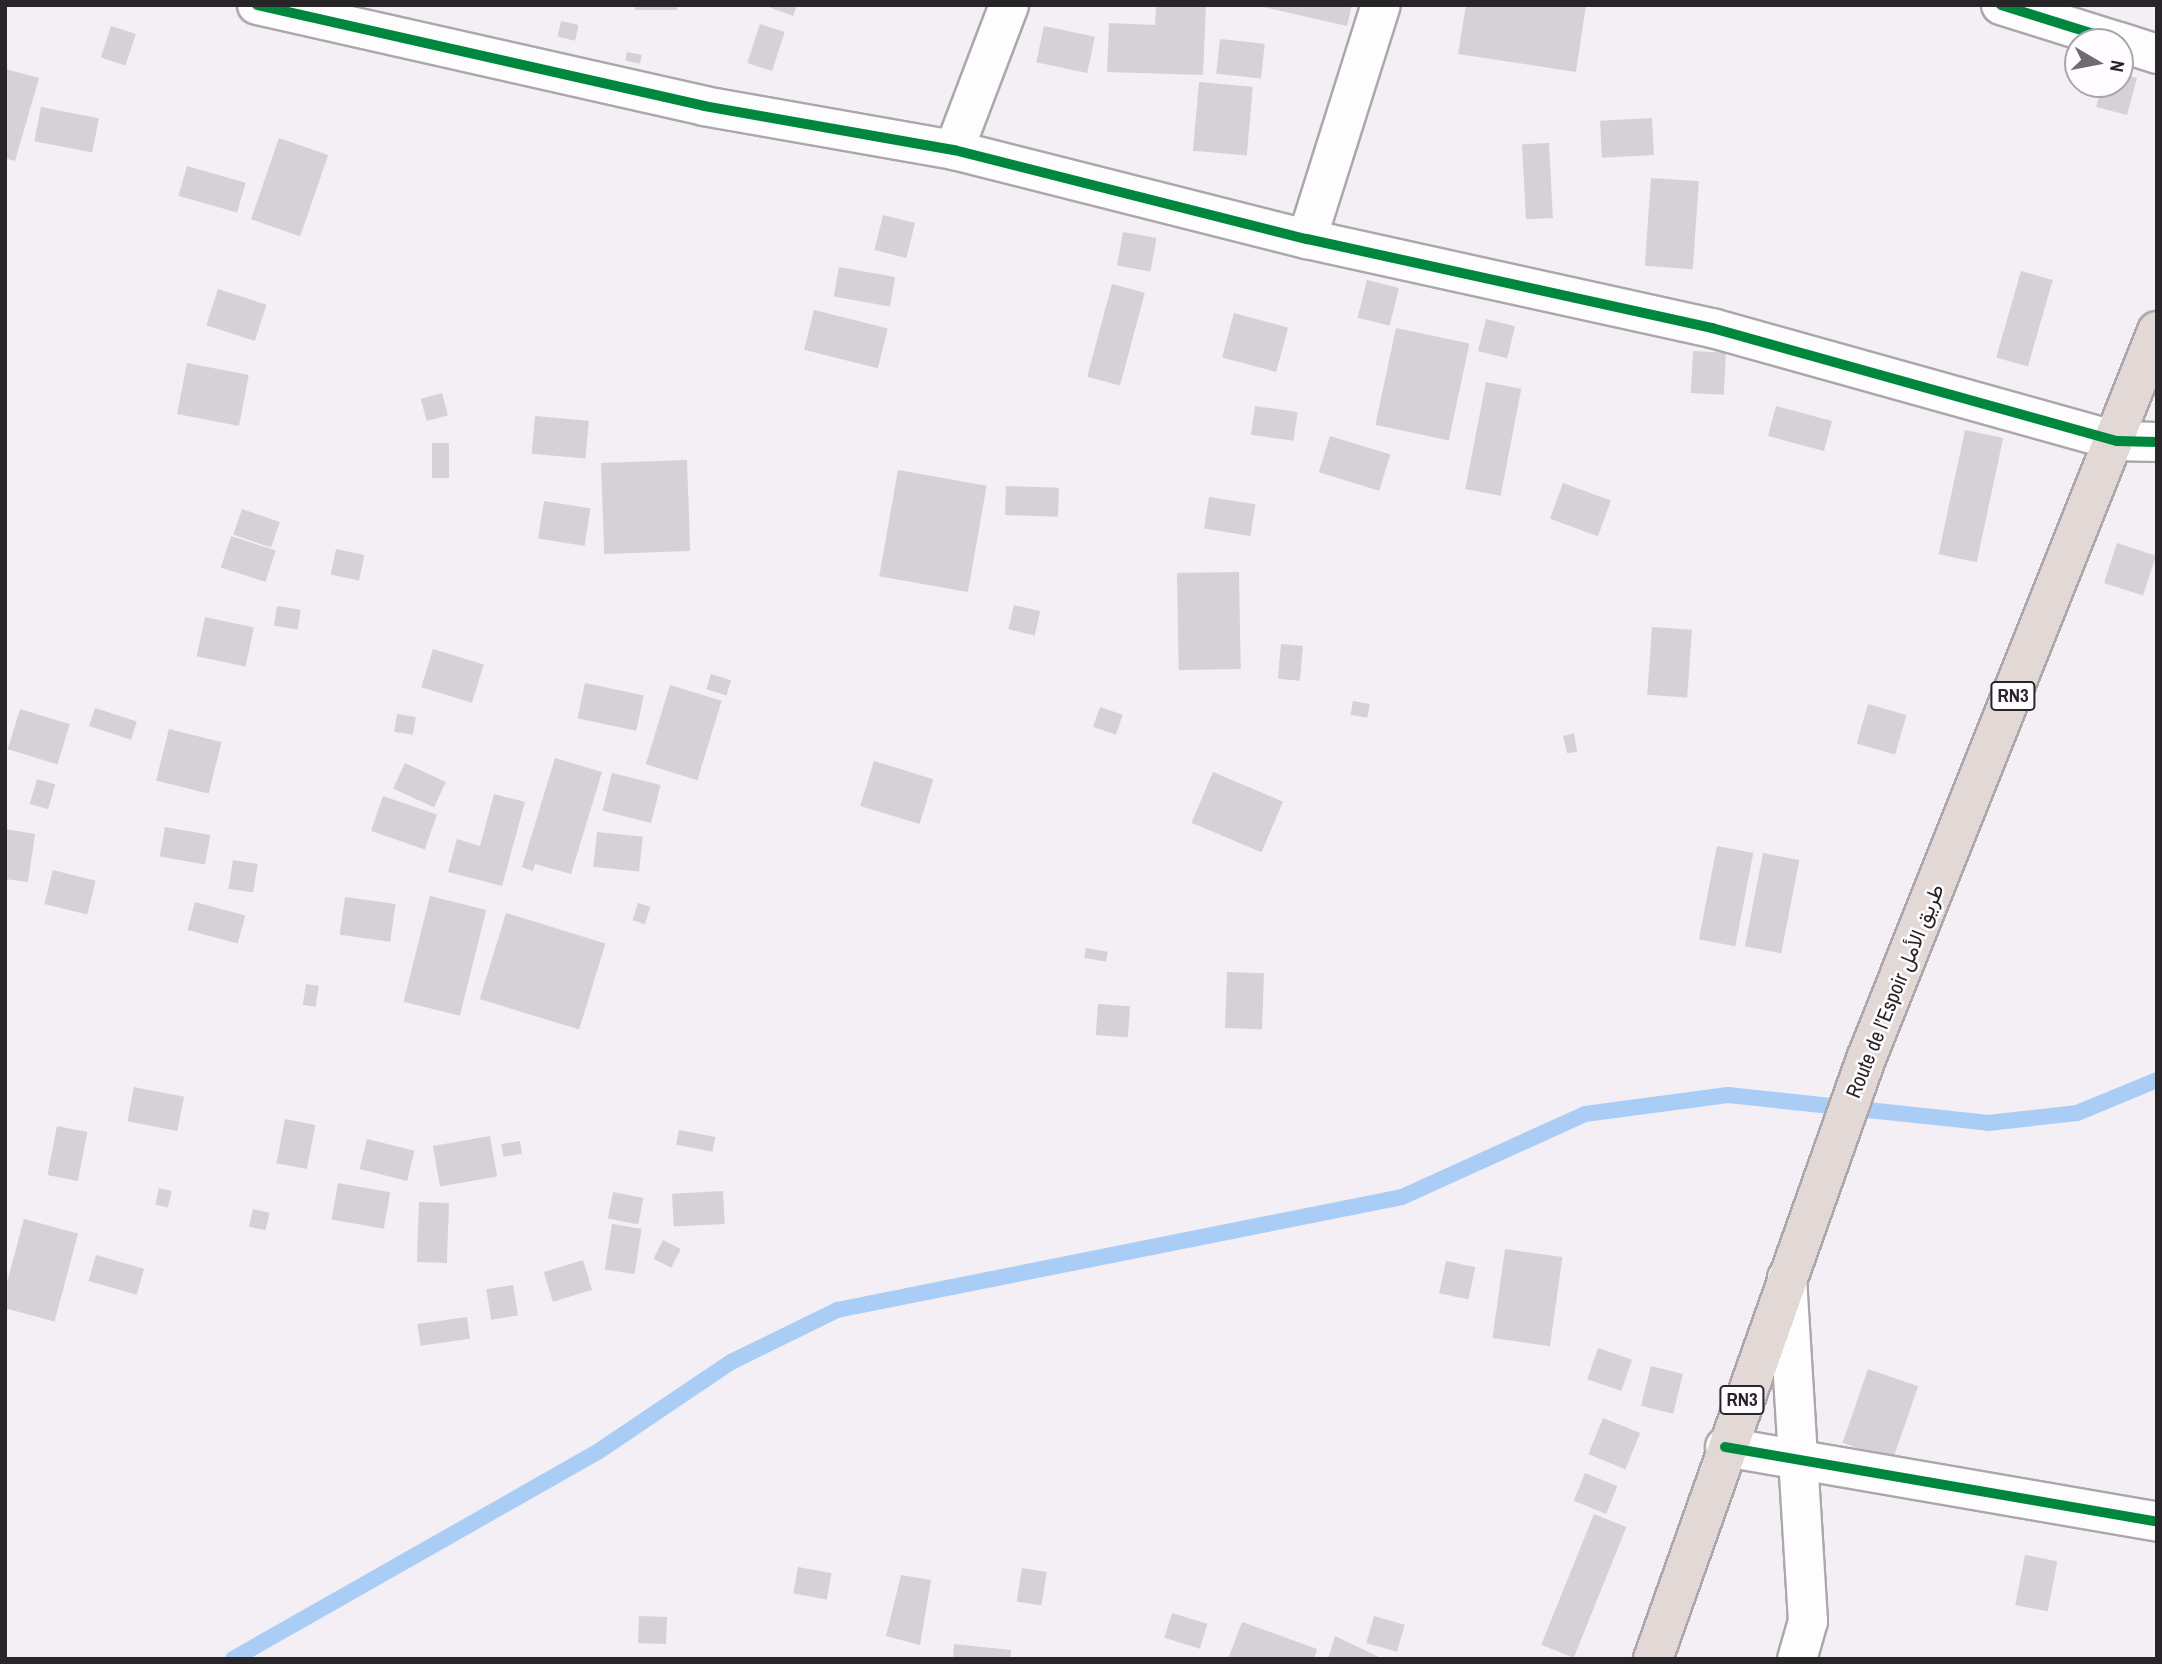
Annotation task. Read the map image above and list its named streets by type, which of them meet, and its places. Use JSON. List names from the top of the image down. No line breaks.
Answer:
{"streets":{"highway":["RN3","Route de l’Espoir طريق الأمل"]},"north":"right"}
